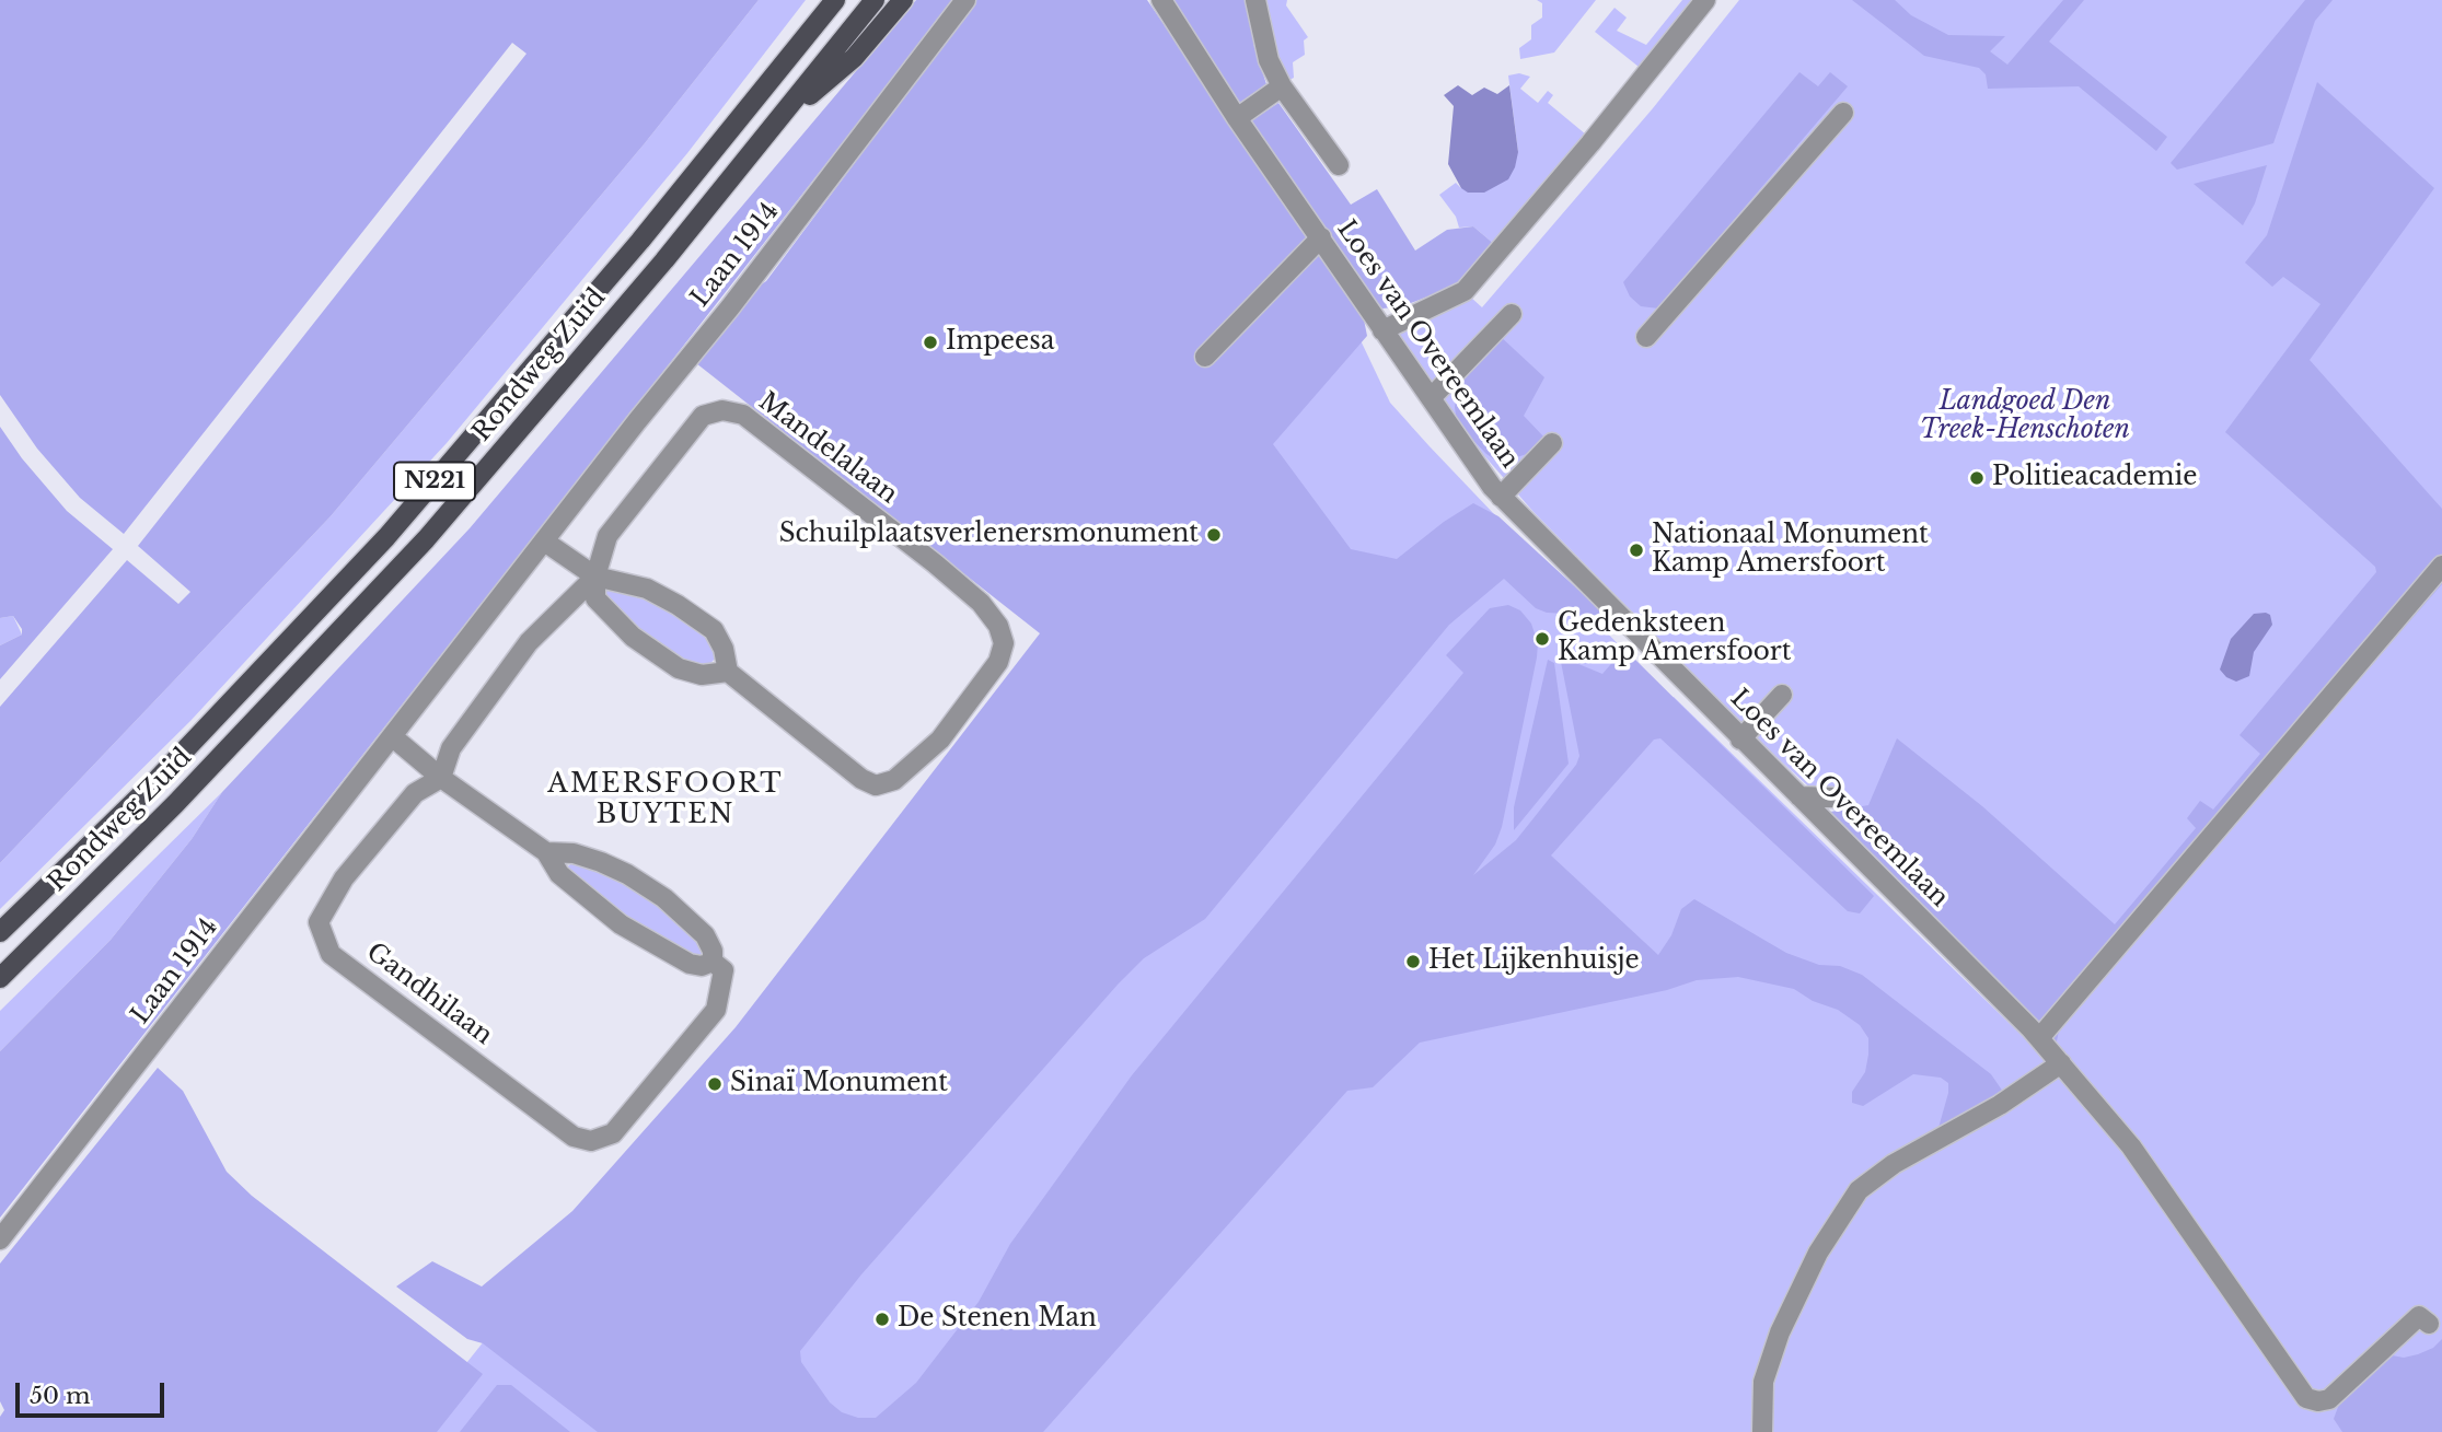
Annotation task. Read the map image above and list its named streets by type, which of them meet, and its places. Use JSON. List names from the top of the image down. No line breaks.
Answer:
{"streets":{"main road":["Rondweg Zuid","N221"],"street":["Laan 1914","Loes van Overeemlaan","Mandelalaan","Gandhilaan"]},"crossings":[["Rondweg Zuid","N221"]],"districts":["AMERSFOORT BUYTEN"],"parks":["Landgoed Den Treek-Henschoten"],"places":["Impeesa","Politieacademie","Schuilplaatsverlenersmonument","Nationaal Monument Kamp Amersfoort","Gedenksteen Kamp Amersfoort","Het Lijkenhuisje","Sinaï Monument","De Stenen Man"],"scale_bar":"50 m"}
